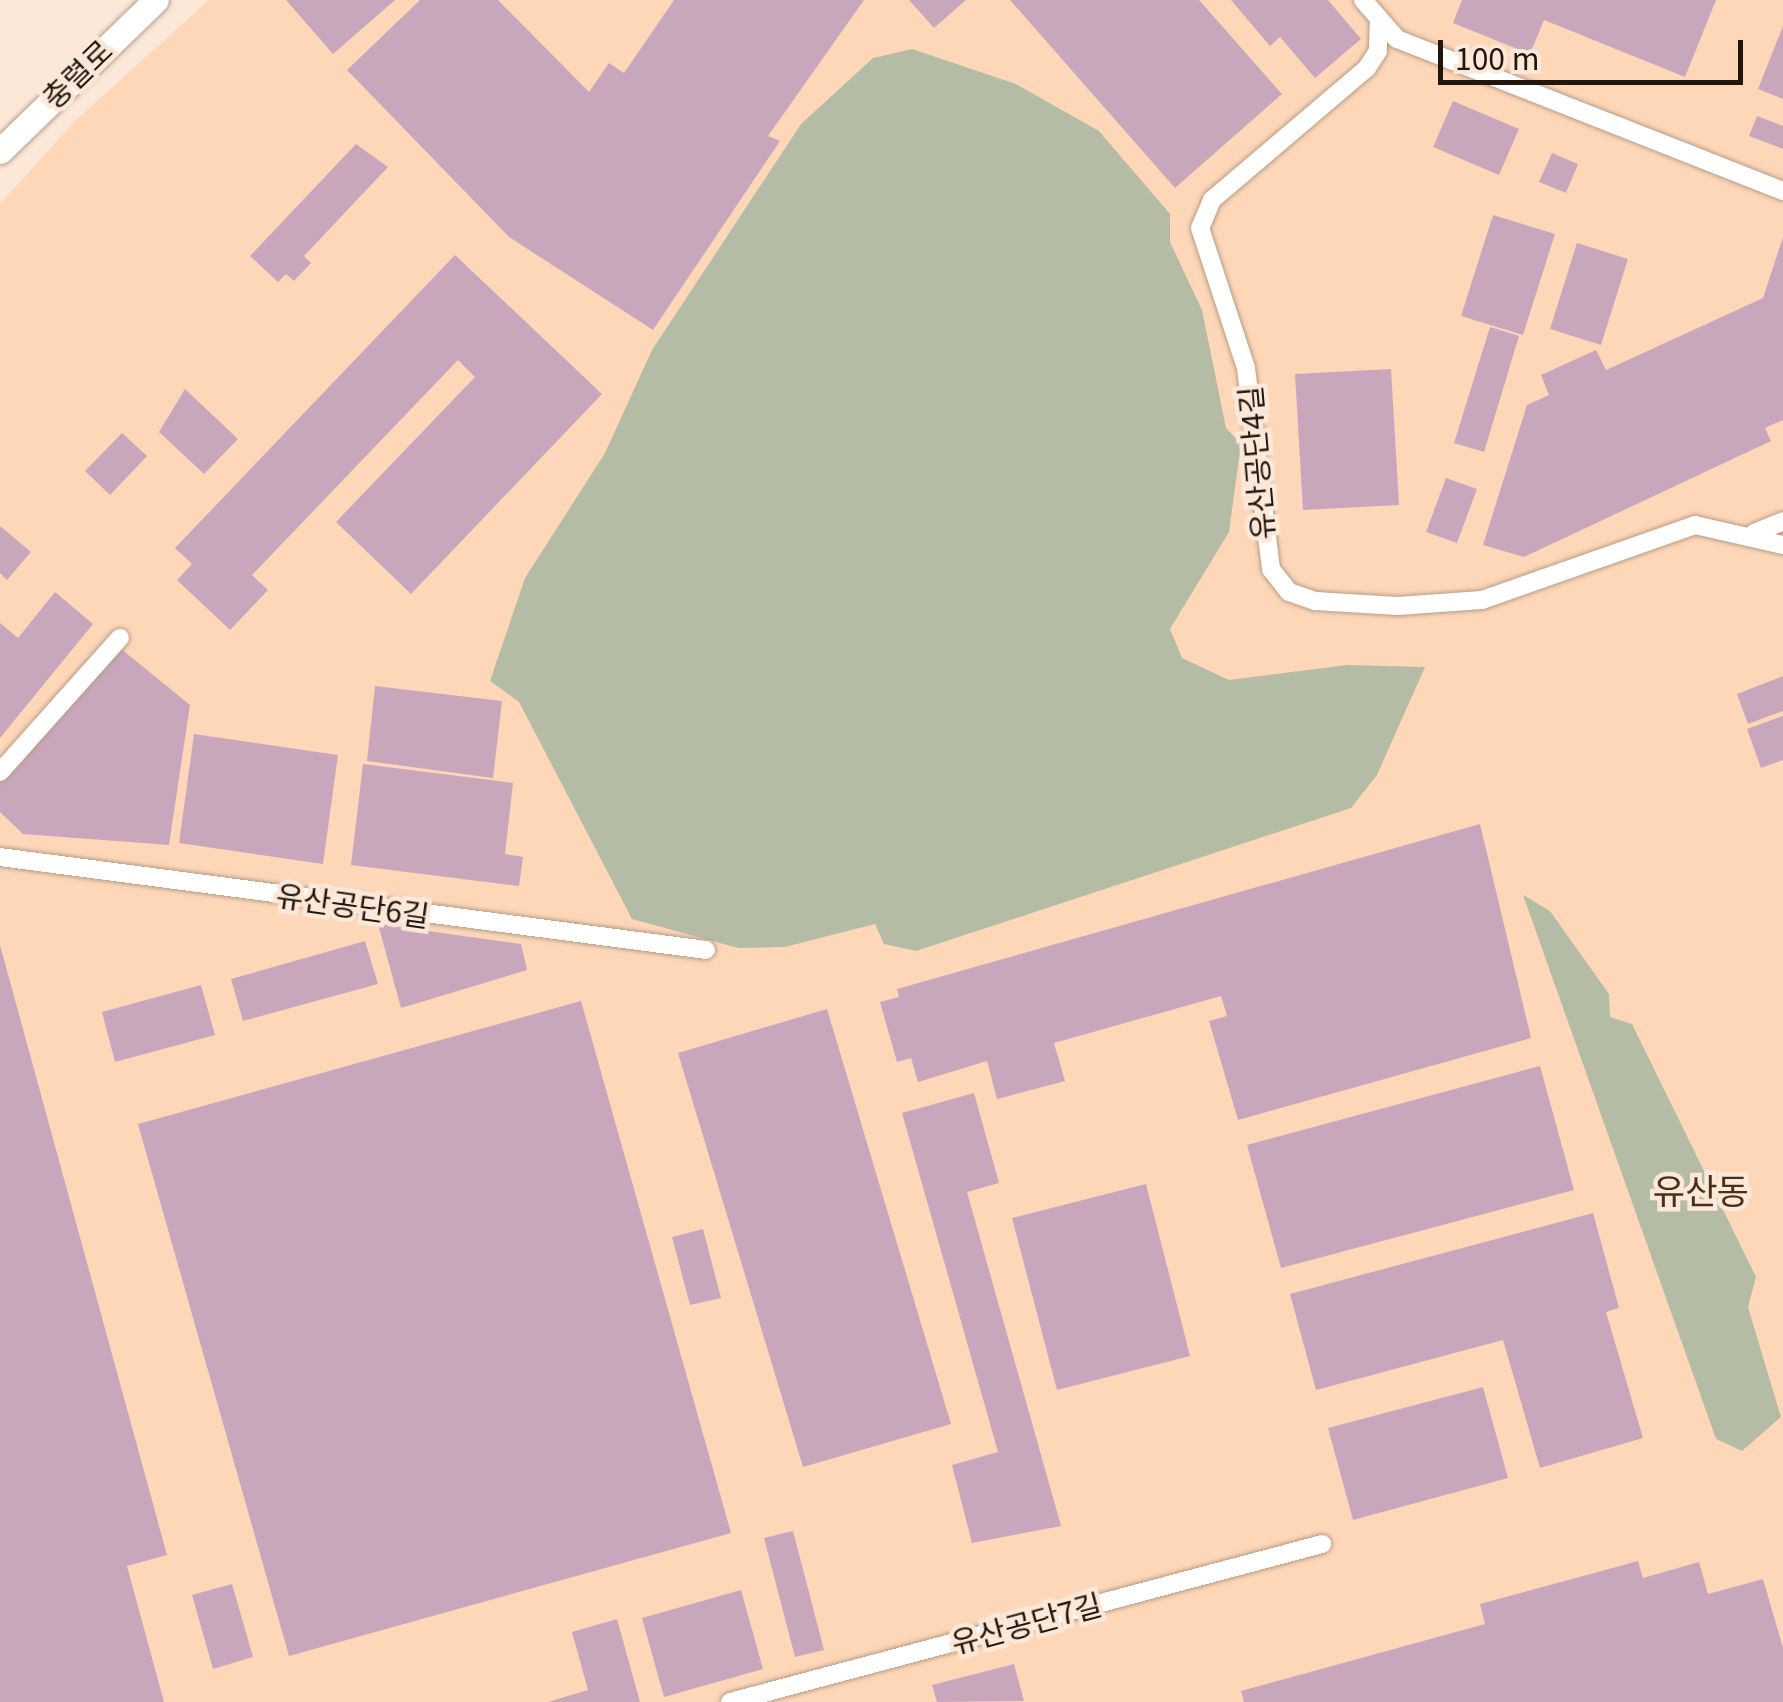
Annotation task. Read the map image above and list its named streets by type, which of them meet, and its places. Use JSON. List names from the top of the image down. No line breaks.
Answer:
{"streets":{"main road":["충렬로"],"street":["유산공단4길","유산공단6길","유산공단7길"]},"districts":["유산동"],"scale_bar":"100 m"}
